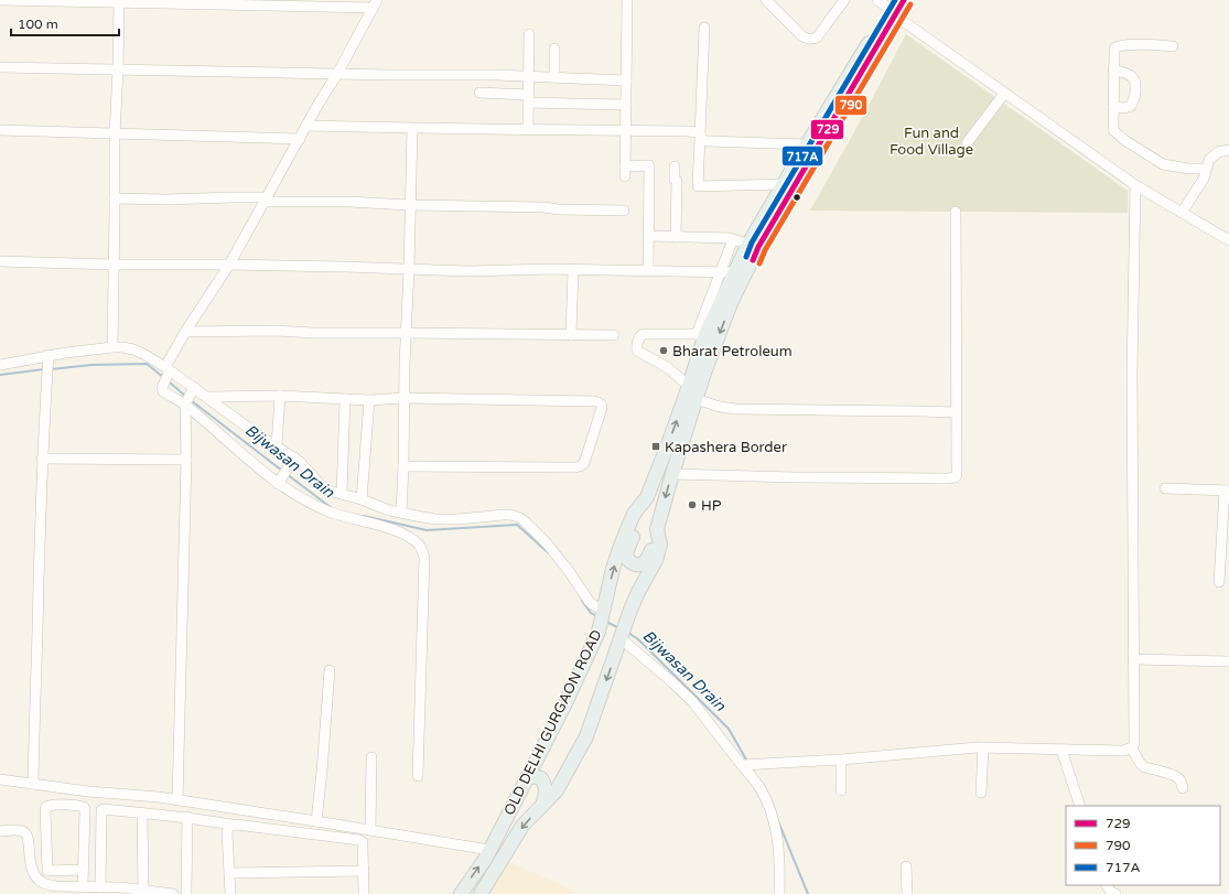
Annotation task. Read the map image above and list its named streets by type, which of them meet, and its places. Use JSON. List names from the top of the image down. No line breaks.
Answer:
{"streets":{"main road":["OLD DELHI GURGAON ROAD"]},"water":["Bijwasan Drain"],"parks":["Fun and Food Village"],"places":{"other":["Bharat Petroleum","HP"],"transit":["Kapashera Border"]},"lines":["transit line 729","transit line 717A","transit line 790"],"legend":["729","790","717A"],"scale_bar":"100 m"}
